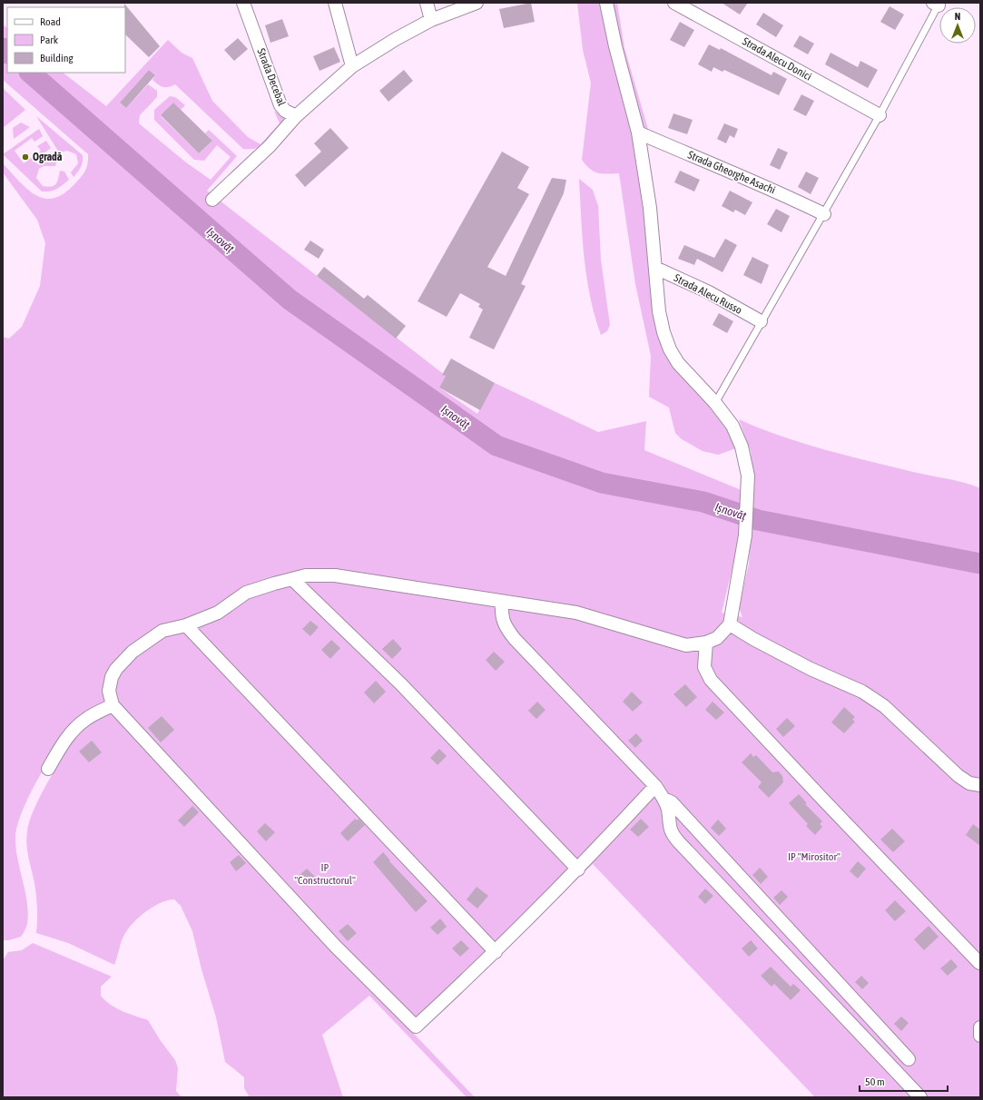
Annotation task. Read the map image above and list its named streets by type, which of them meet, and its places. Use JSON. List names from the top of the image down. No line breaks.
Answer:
{"streets":{"street":["Strada Alecu Donici","Strada Decebal","Strada Gheorghe Asachi","Strada Alecu Russo"]},"water":["Ișnovăț"],"parks":["IP \"Mirositor\"","IP \"Constructorul\""],"places":["Ogradă"],"legend":["Road","Park","Building"],"scale_bar":"50 m","north":"top"}
